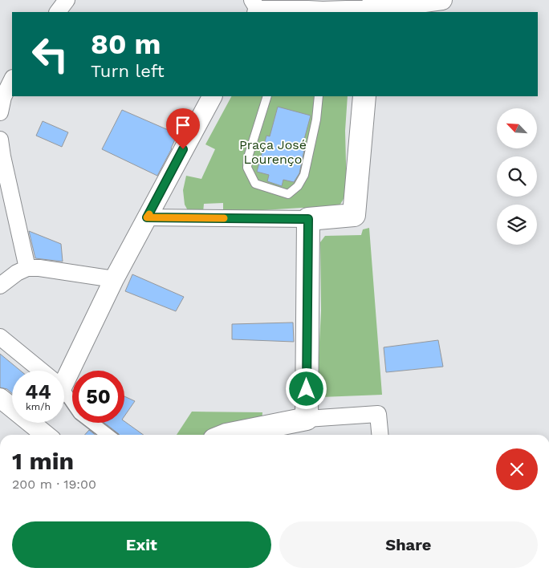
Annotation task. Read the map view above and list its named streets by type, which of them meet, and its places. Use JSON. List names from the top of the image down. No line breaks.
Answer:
{"parks":["Praça José Lourenço"],"north":"top left","page":{"turn":["80 m","Turn left"],"speed":"44 km/h","limit":"50","heading":["1 min","200 m · 19:00"],"buttons":["Exit","Share"]}}
